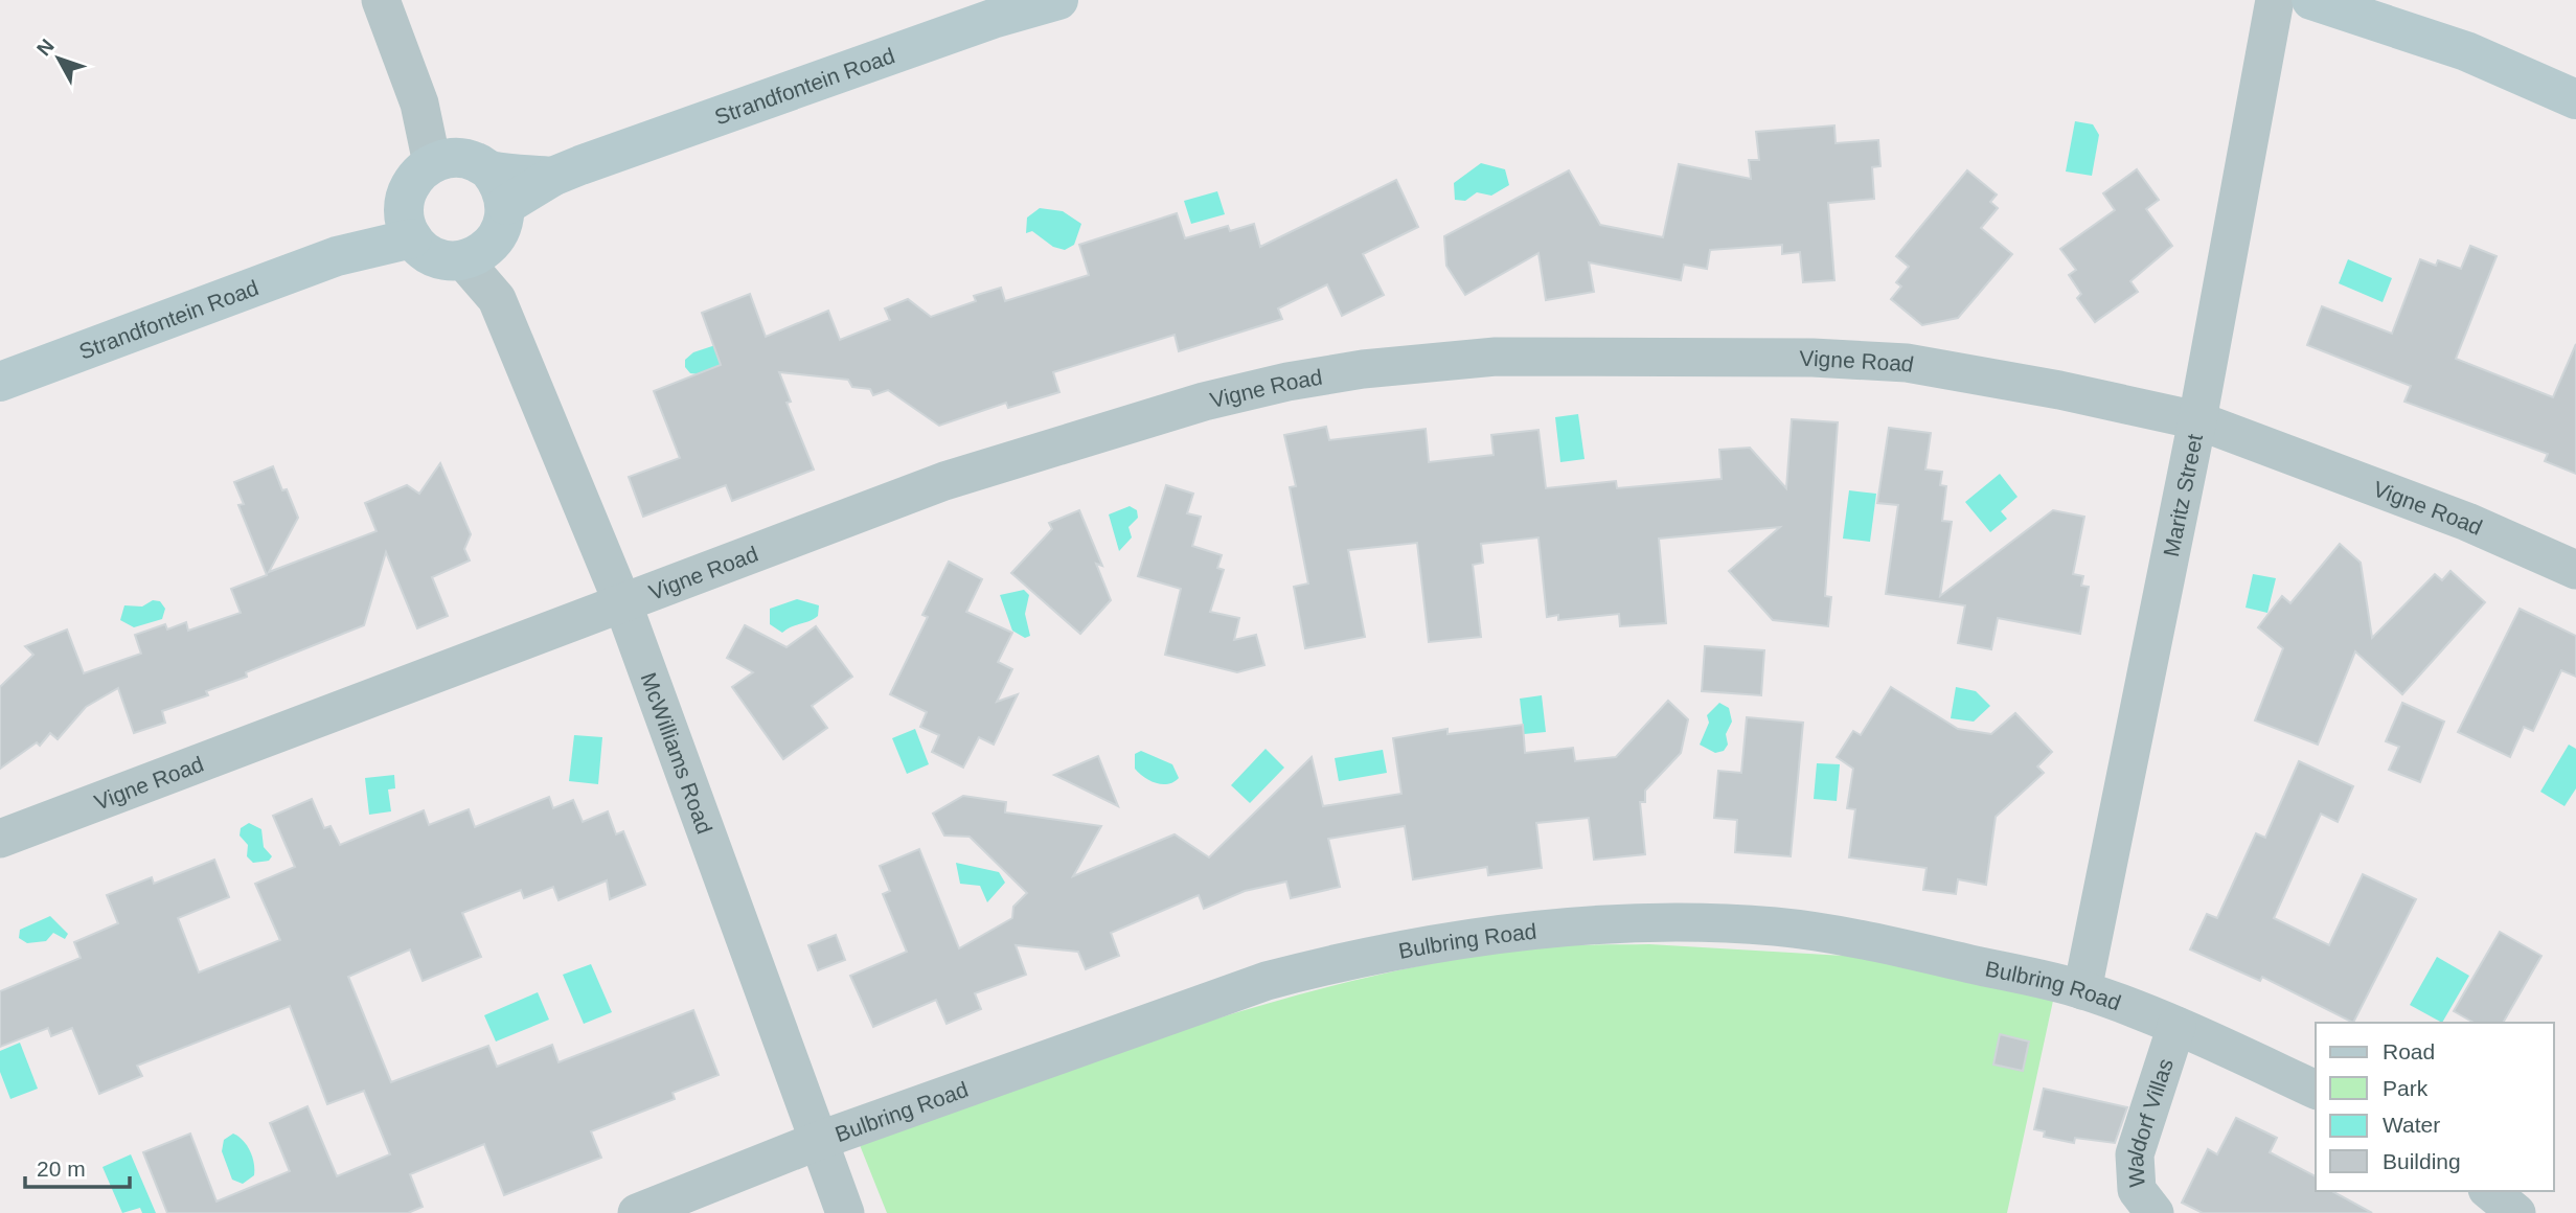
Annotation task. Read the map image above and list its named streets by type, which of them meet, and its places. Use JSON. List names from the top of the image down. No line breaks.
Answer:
{"streets":{"main road":["Strandfontein Road"],"street":["Vigne Road","Maritz Street","McWilliams Road","Bulbring Road","Waldorf Villas"]},"crossings":[["Strandfontein Road","McWilliams Road"],["Vigne Road","Maritz Street"],["Vigne Road","McWilliams Road"],["Maritz Street","Bulbring Road"],["McWilliams Road","Bulbring Road"],["Bulbring Road","Waldorf Villas"]],"legend":["Road","Park","Water","Building"],"scale_bar":"20 m","north":"top left"}
